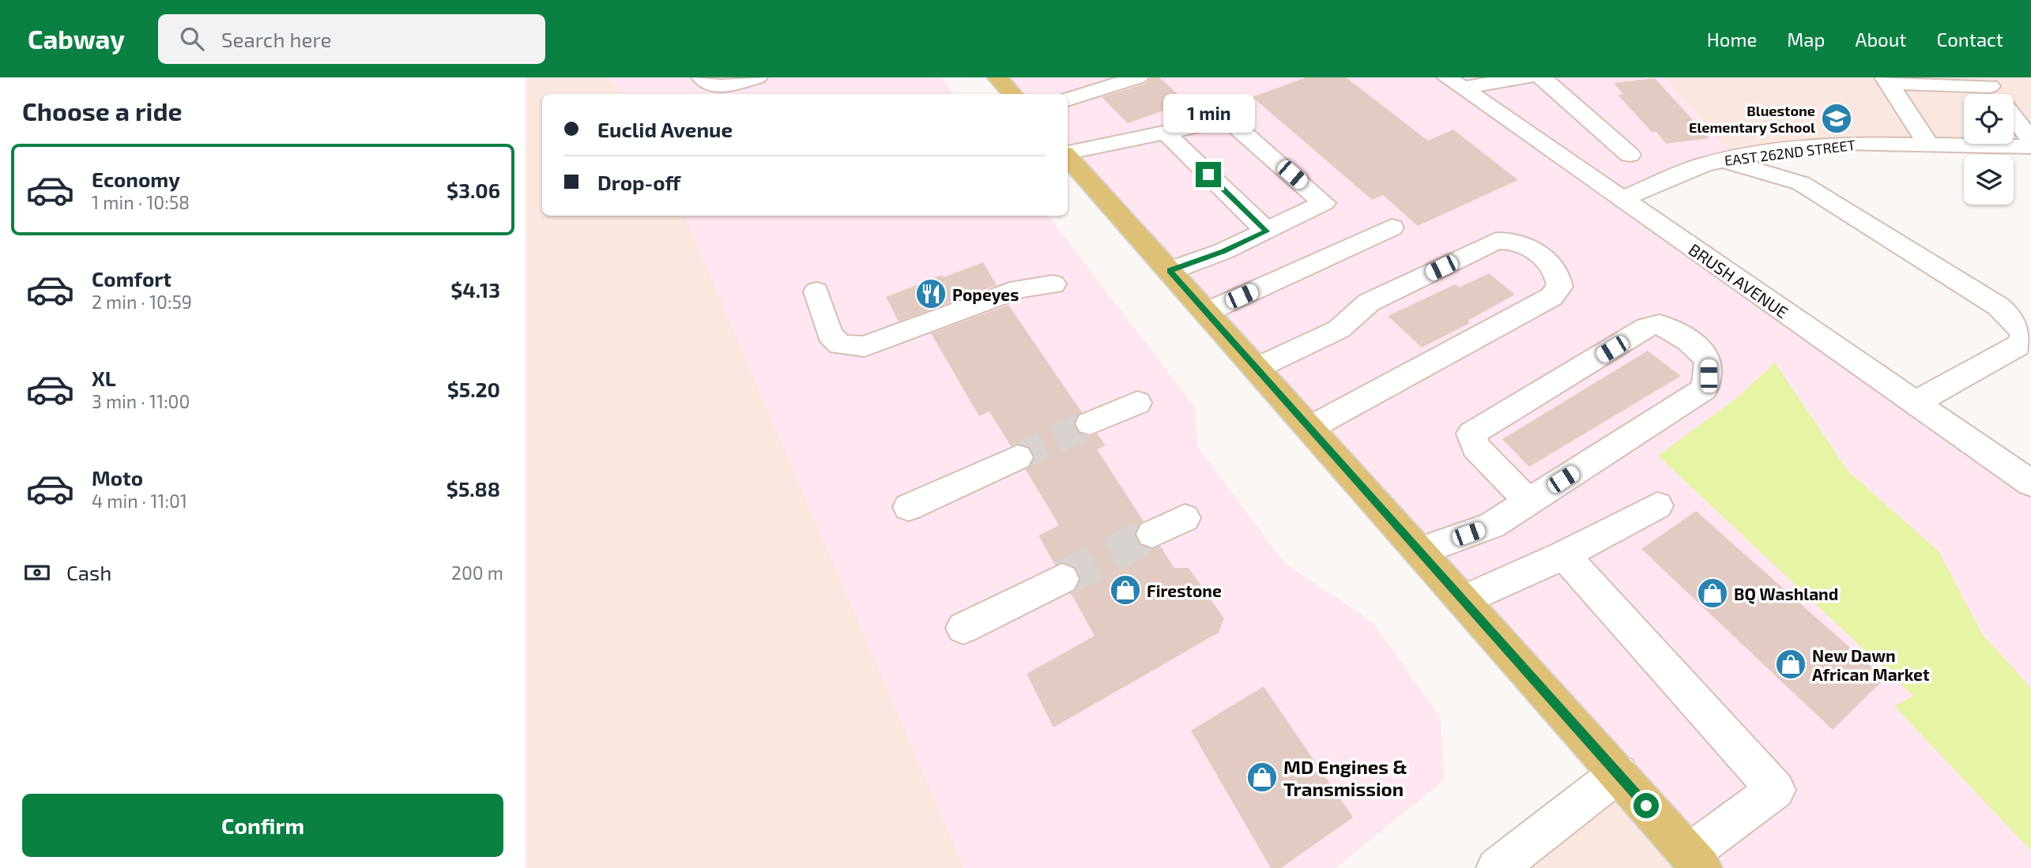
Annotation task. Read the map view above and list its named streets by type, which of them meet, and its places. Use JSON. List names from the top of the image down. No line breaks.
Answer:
{"streets":{"street":["EAST 262ND STREET","BRUSH AVENUE"]},"crossings":[["EAST 262ND STREET","BRUSH AVENUE"]],"places":{"school or university":["Bluestone Elementary School"],"restaurant":["Popeyes"],"shop":["Firestone","BQ Washland","New Dawn African Market","MD Engines & Transmission"]},"page":{"header":"Cabway","search":"Search here","nav":["Home","Map","About","Contact"],"heading":"Choose a ride","bubble":"1 min","banner":["Euclid Avenue","Drop-off"],"list":[{"name":"Economy","note":"1 min · 10:58","value":"$3.06"},{"name":"Comfort","note":"2 min · 10:59","value":"$4.13"},{"name":"XL","note":"3 min · 11:00","value":"$5.20"},{"name":"Moto","note":"4 min · 11:01","value":"$5.88"}],"pay":["Cash","200 m"],"buttons":"Confirm"}}
